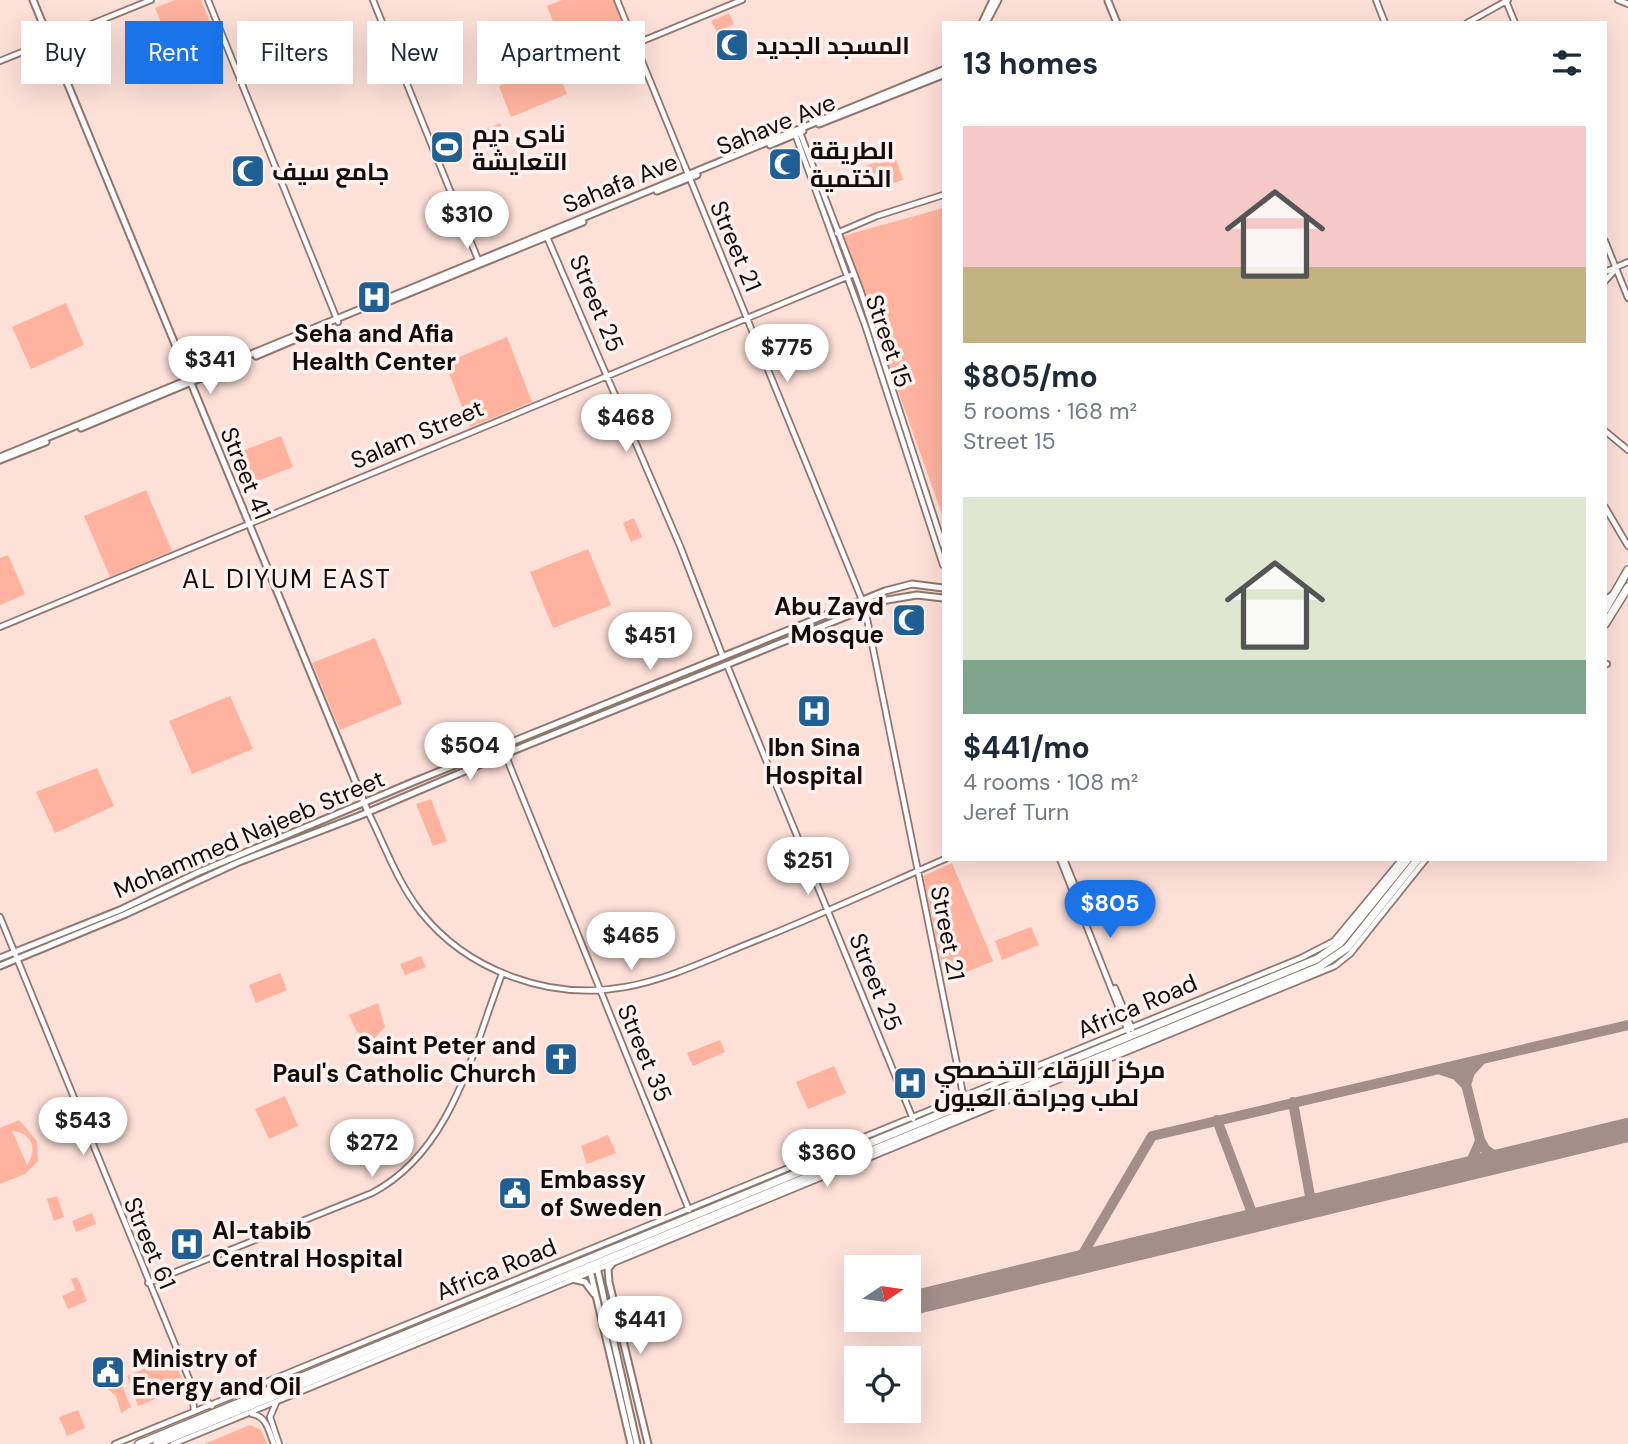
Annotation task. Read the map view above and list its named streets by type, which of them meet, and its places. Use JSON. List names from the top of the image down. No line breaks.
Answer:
{"streets":{"highway":["Africa Road"],"main road":["Sahave Ave","Sahafa Ave","Street 41","Mohammed Najeeb Street"],"street":["Street 21","Street 25","Street 15","Salam Street","Street 35","Street 61"]},"crossings":[["Sahave Ave","Sahafa Ave"],["Sahave Ave","Street 21"],["Sahave Ave","Street 25"],["Sahave Ave","Street 15"],["Sahave Ave","Street 41"],["Sahafa Ave","Street 21"],["Street 21","Salam Street"],["Street 21","Mohammed Najeeb Street"],["Street 21","Africa Road"],["Street 25","Salam Street"],["Street 25","Mohammed Najeeb Street"],["Street 25","Africa Road"],["Street 15","Salam Street"],["Salam Street","Street 41"],["Street 41","Mohammed Najeeb Street"],["Mohammed Najeeb Street","Street 35"],["Mohammed Najeeb Street","Street 61"],["Africa Road","Street 35"]],"districts":["AL DIYUM EAST"],"places":{"mosque":["المسجد الجديد","الطريقة الختمية","جامع سيف","Abu Zayd Mosque"],"sports":["نادى ديم التعايشة"],"hospital":["Seha and Afia Health Center","Ibn Sina Hospital","مركز الزرقاء التخصصي لطب وجراحة العيون","Al-tabib Central Hospital"],"church":["Saint Peter and Paul's Catholic Church"],"public building":["Embassy of Sweden","Ministry of Energy and Oil"]},"north":"right","page":{"chip":["Buy","Rent","Filters","New","Apartment"],"heading":"13 homes","list":[{"name":"$805/mo","note":"5 rooms · 168 m² · Street 15"},{"name":"$441/mo","note":"4 rooms · 108 m² · Jeref Turn"}],"price":["$310","$775","$341","$468","$451","$504","$251","$805","$465","$543","$272","$360","$441"]}}
